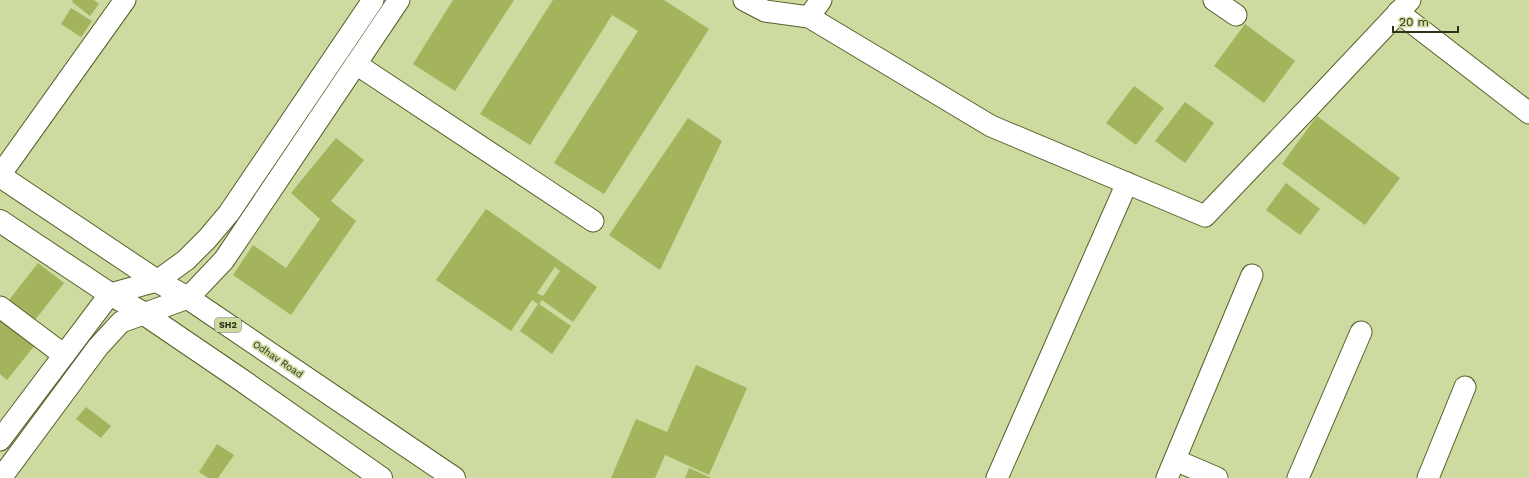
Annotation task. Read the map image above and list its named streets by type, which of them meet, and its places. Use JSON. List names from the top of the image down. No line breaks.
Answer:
{"streets":{"main road":["SH2","Odhav Road"]},"scale_bar":"20 m"}
